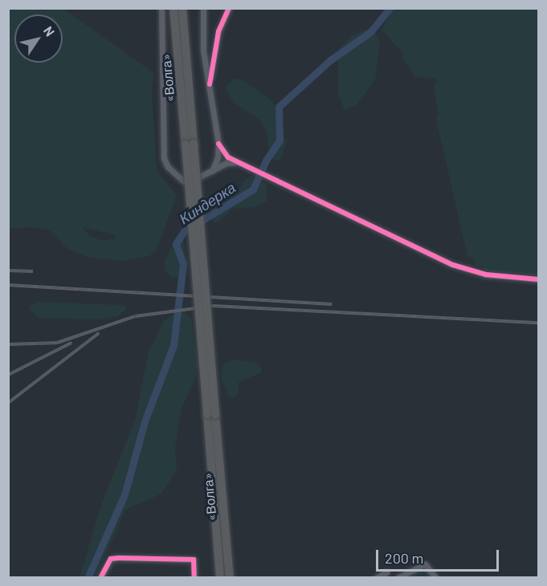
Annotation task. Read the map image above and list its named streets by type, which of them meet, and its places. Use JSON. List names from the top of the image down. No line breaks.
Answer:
{"streets":{"highway":["«Волга»"]},"water":["Киндерка"],"scale_bar":"200 m","north":"top right"}
